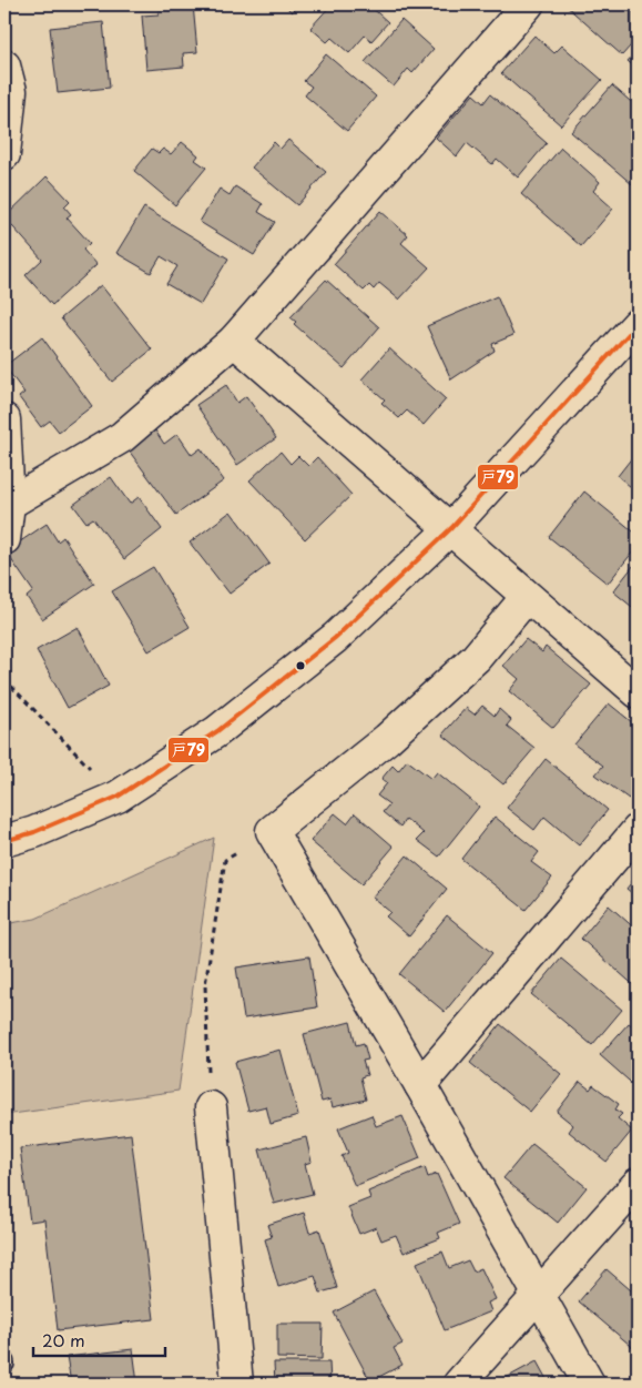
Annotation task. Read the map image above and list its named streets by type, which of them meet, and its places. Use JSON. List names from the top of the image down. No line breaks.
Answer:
{"lines":["transit line 戸79"],"scale_bar":"20 m"}
